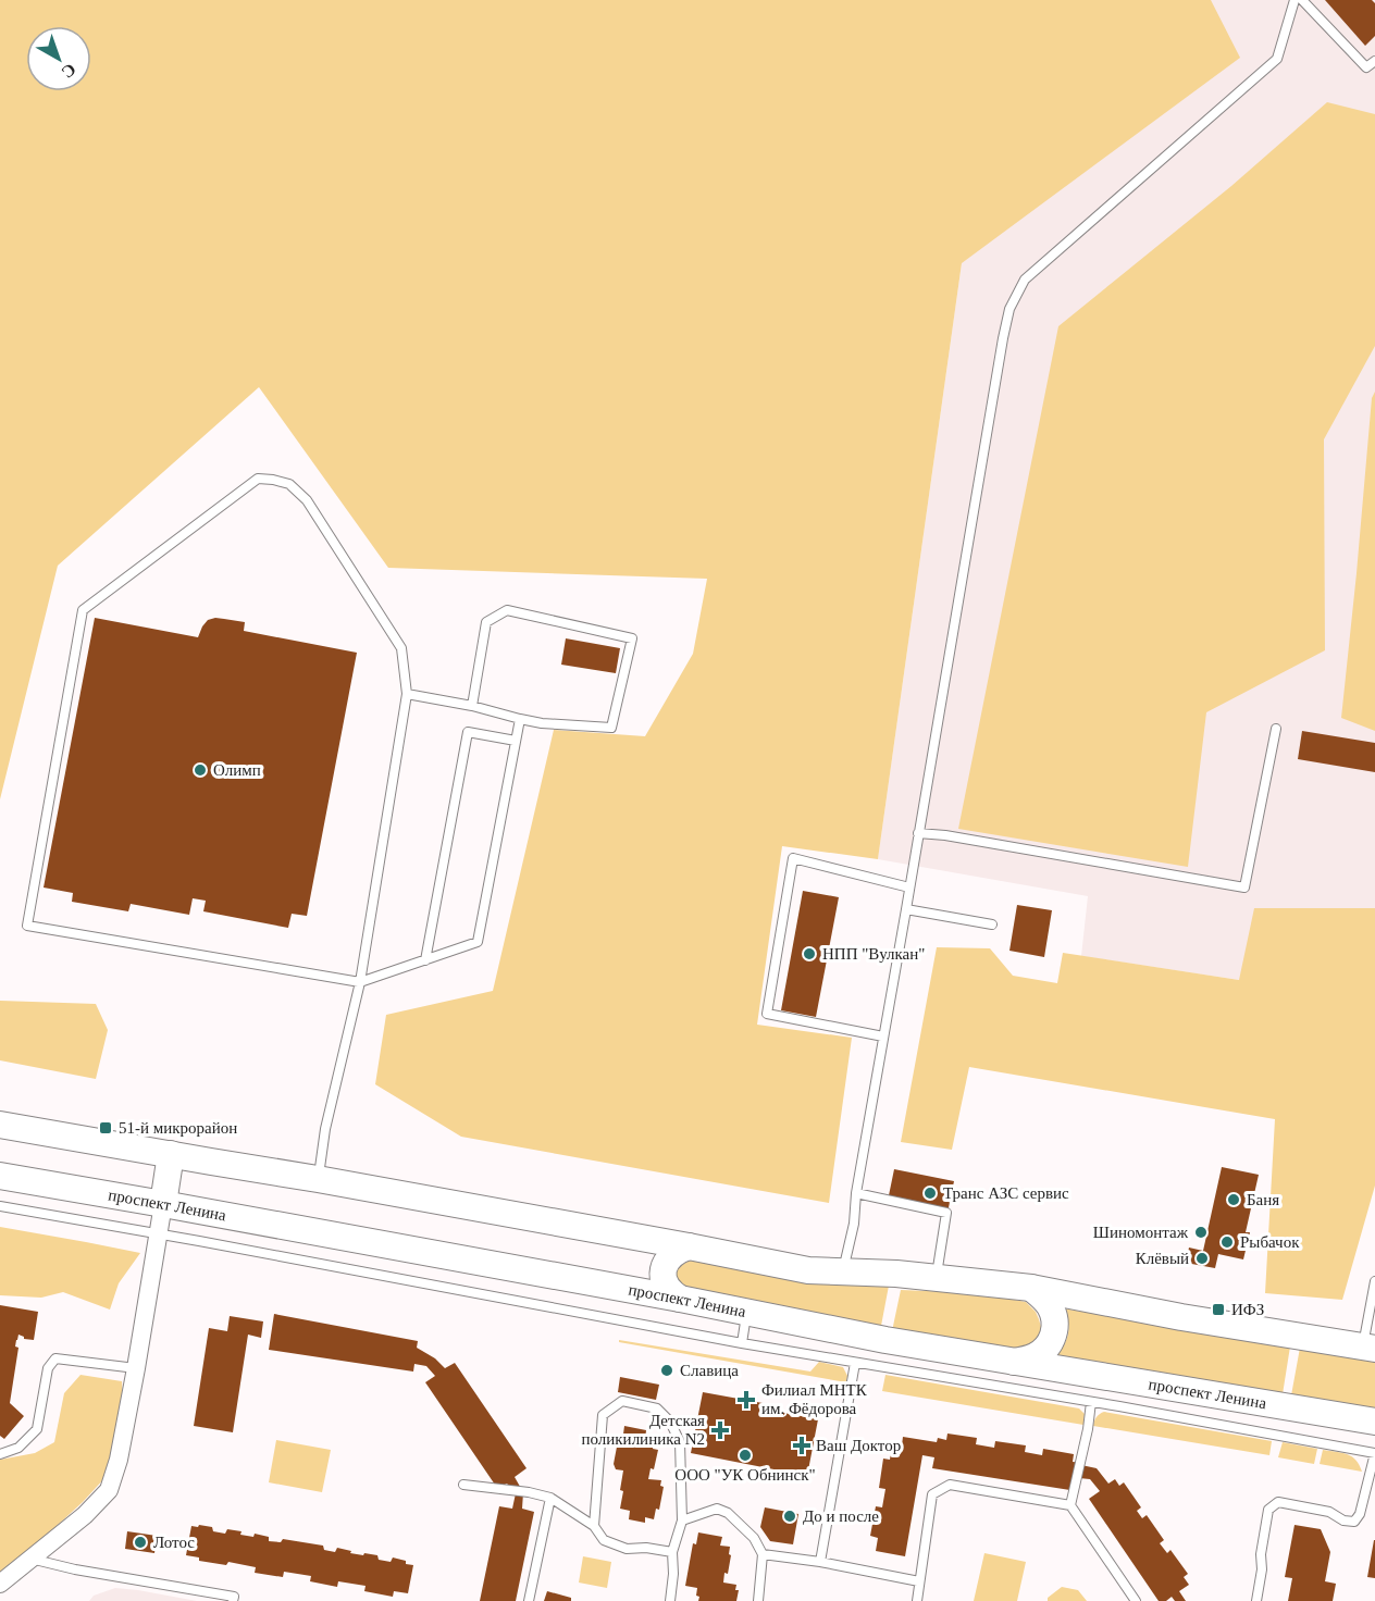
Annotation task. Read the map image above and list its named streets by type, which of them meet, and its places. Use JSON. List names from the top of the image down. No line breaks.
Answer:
{"streets":{"main road":["проспект Ленина"]},"places":{"other":["Олимп","НПП \"Вулкан\"","Транс АЗС сервис","Баня","Шиномонтаж","Рыбачок","Клёвый","Славица","ООО \"УК Обнинск\"","До и после","Лотос"],"transit":["51-й микрорайон","ИФЗ"],"health":["Филиал МНТК им. Фёдорова","Детская поликилиника N2","Ваш Доктор"]},"north":"bottom right"}
